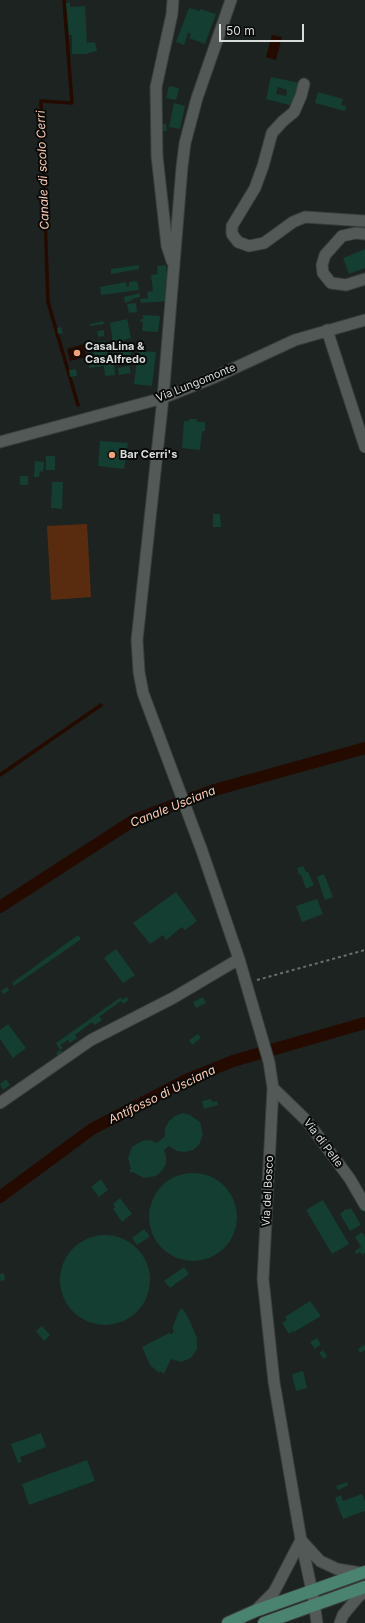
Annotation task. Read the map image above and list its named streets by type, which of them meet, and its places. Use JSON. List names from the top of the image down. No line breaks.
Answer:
{"streets":{"street":["Via Lungomonte","Via di Pelle","Via del Bosco"]},"crossings":[["Via Lungomonte","Via del Bosco"],["Via di Pelle","Via del Bosco"]],"water":["Canale di scolo Cerri","Canale Usciana","Antifosso di Usciana"],"places":["CasaLina & CasAlfredo","Bar Cerri's"],"scale_bar":"50 m"}
